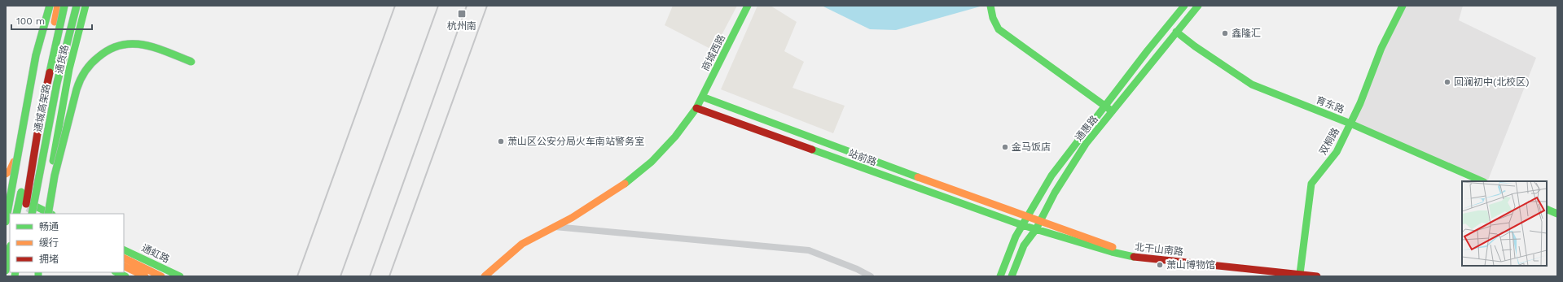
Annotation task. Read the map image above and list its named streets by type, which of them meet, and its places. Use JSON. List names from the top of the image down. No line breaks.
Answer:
{"streets":{"main road":["商城西路","通货路","育东路","通城高架路","通惠路","双桐路","站前路","北干山南路","通虹路"]},"crossings":[["商城西路","站前路"],["育东路","通惠路"],["育东路","双桐路"],["通惠路","站前路"],["通惠路","北干山南路"],["双桐路","北干山南路"],["站前路","北干山南路"]],"places":{"transit":["杭州南"],"other":["鑫隆汇","回澜初中(北校区)","萧山区公安分局火车南站警务室","金马饭店","萧山博物馆"]},"legend":["畅通","缓行","拥堵"],"scale_bar":"100 m"}
